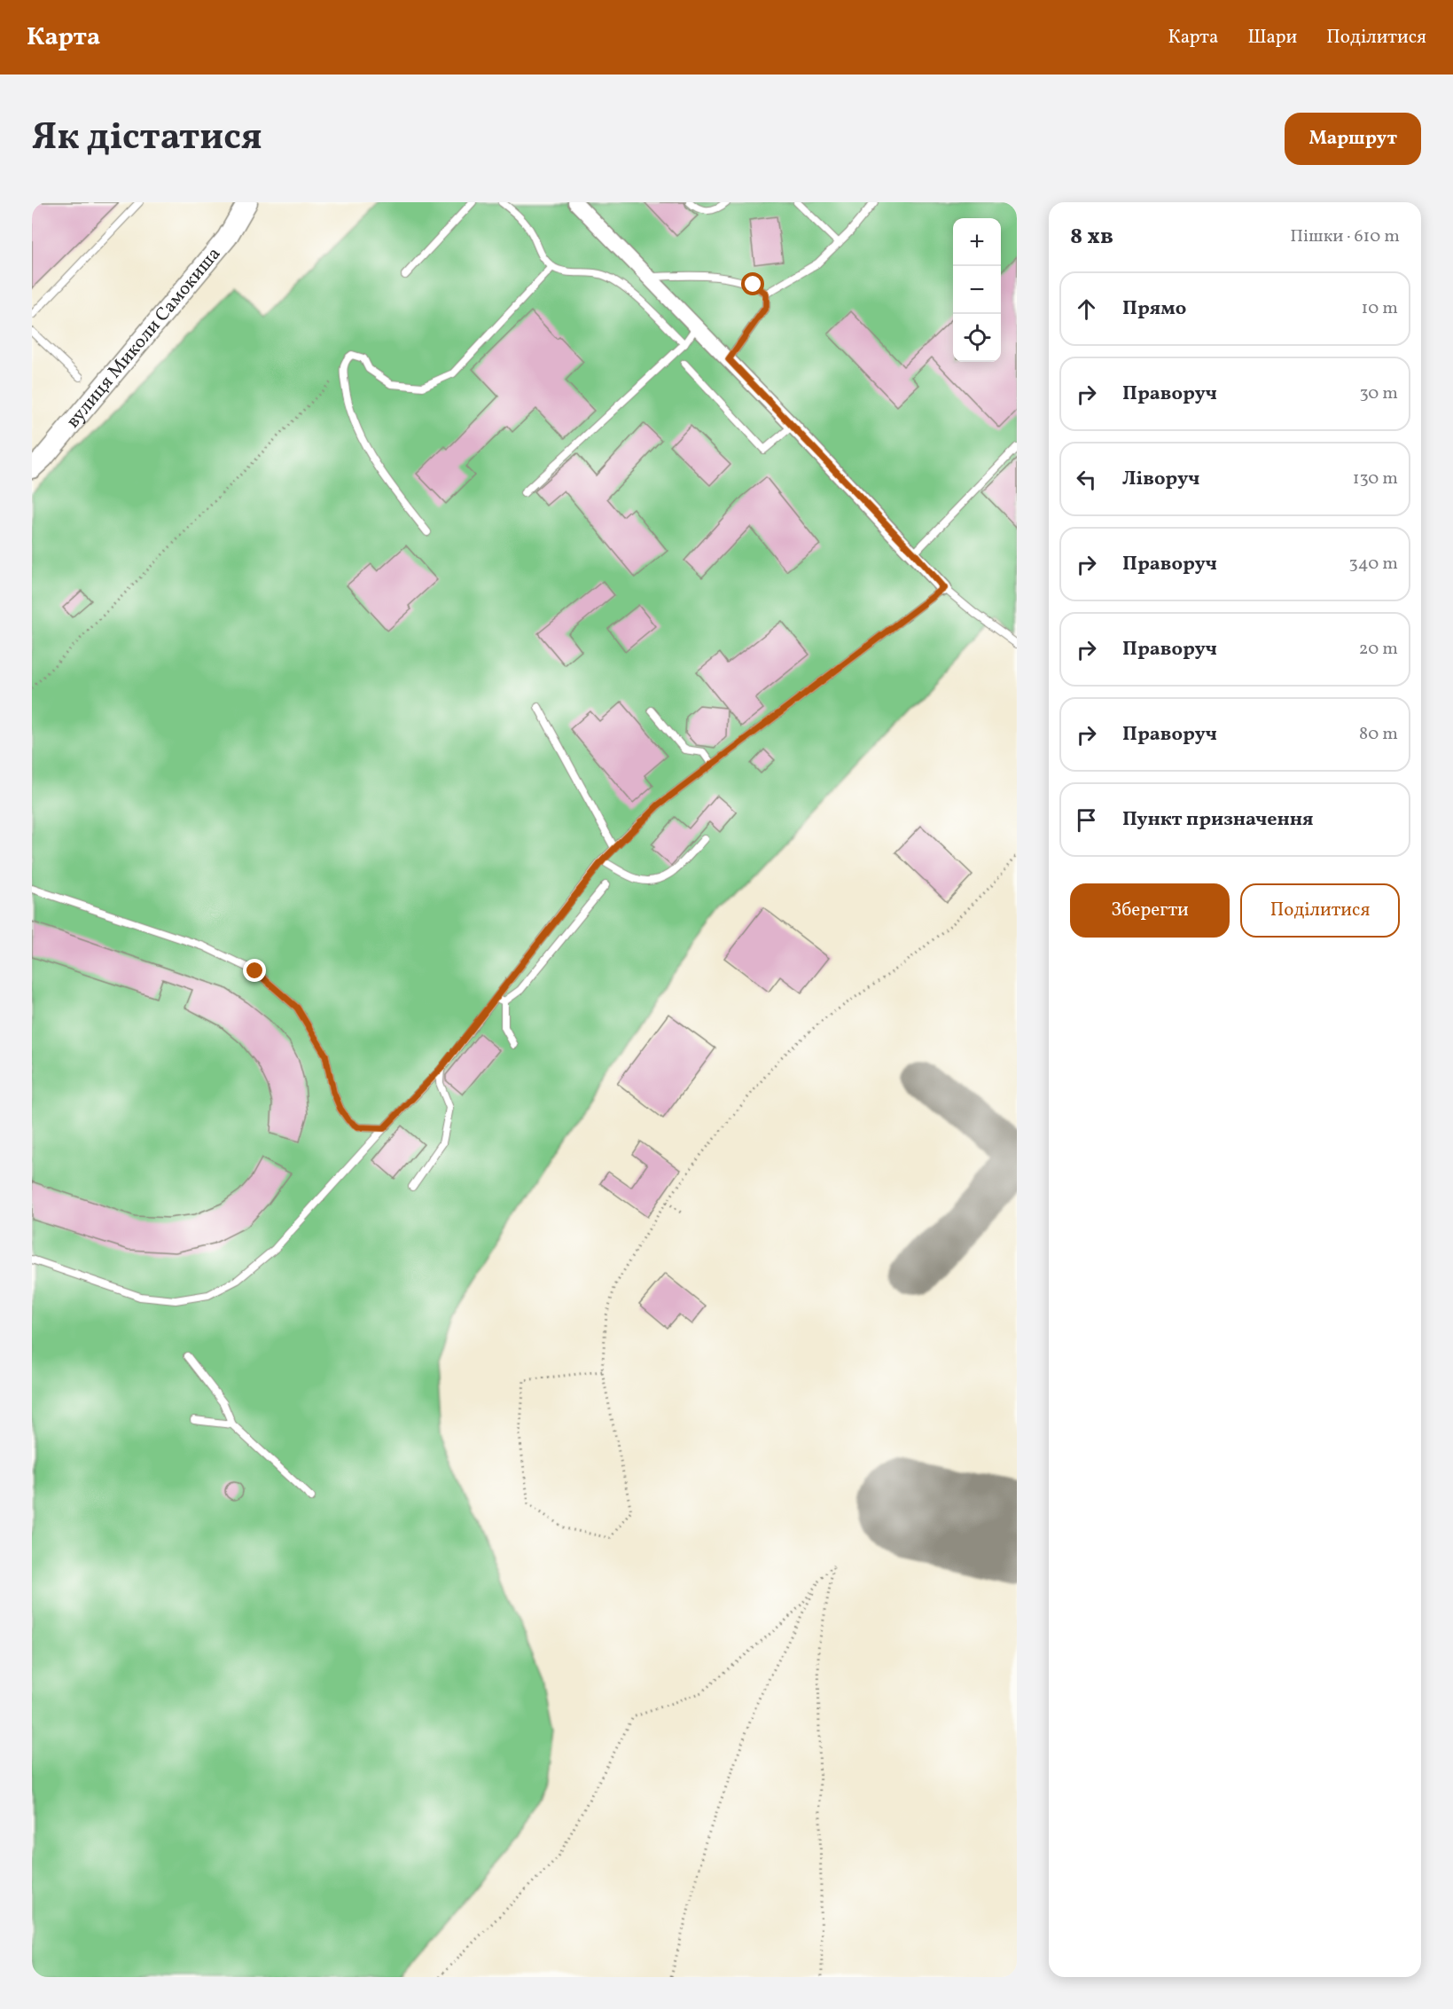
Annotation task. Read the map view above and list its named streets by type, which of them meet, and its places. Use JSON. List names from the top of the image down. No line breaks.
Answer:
{"streets":{"street":["вулиця Миколи Самокиша"]},"page":{"header":"Карта","nav":["Карта","Шари","Поділитися"],"title":"Як дістатися","buttons":["Маршрут",["Зберегти","Поділитися"]],"heading":["8 хв","Пішки · 610 m"],"map_buttons":["+","−"],"list":[["Прямо","10 m"],["Праворуч","30 m"],["Ліворуч","130 m"],["Праворуч","340 m"],["Праворуч","20 m"],["Праворуч","80 m"],"Пункт призначення"]}}
